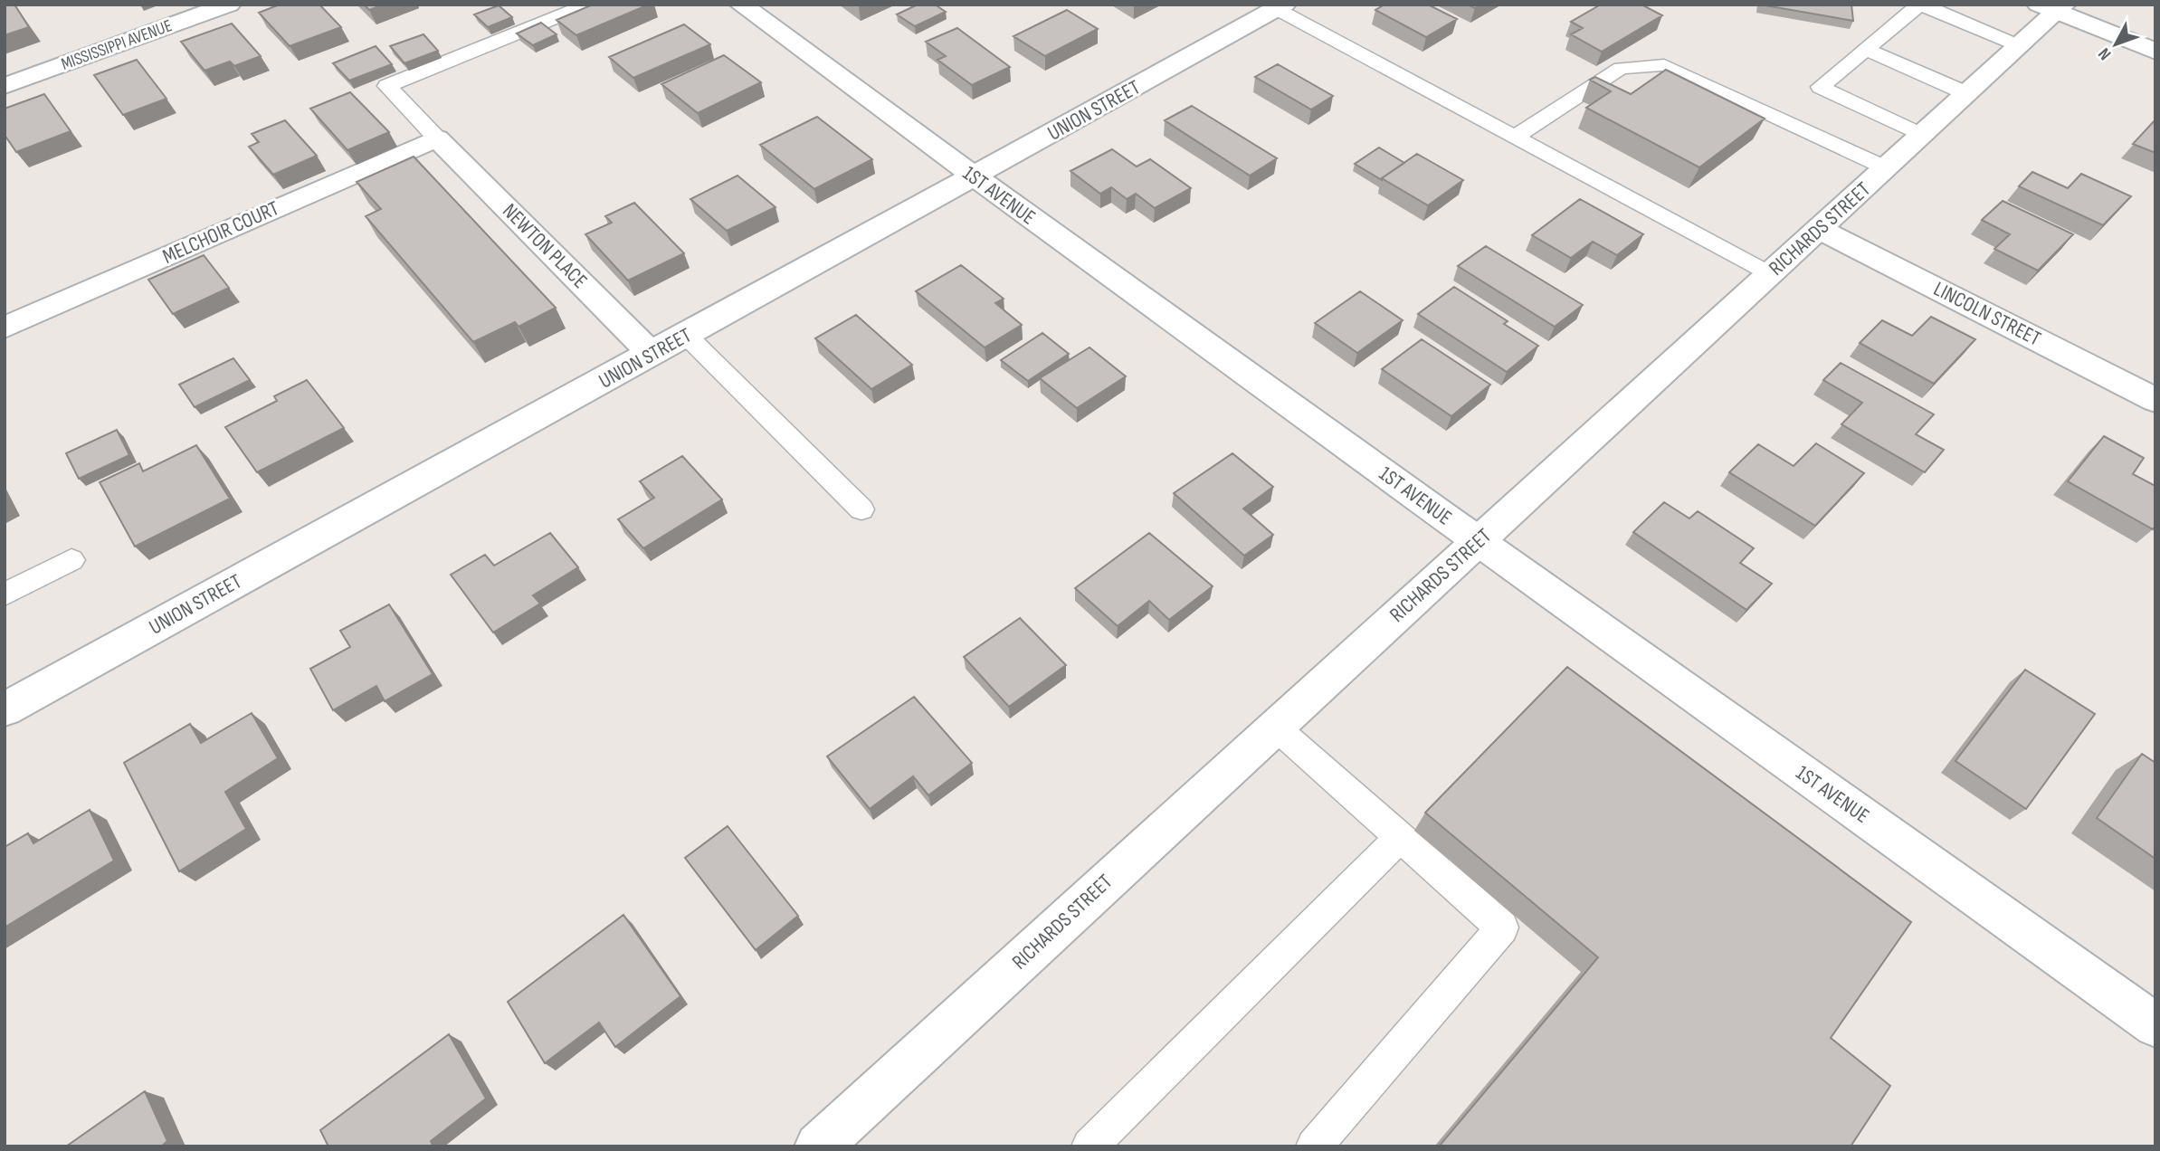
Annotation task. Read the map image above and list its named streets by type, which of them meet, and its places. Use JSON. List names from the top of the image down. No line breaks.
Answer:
{"streets":{"street":["MISSISSIPPI AVENUE","UNION STREET","1ST AVENUE","RICHARDS STREET","MELCHOIR COURT","NEWTON PLACE","LINCOLN STREET"]},"crossings":[["UNION STREET","1ST AVENUE"],["UNION STREET","NEWTON PLACE"],["1ST AVENUE","RICHARDS STREET"],["RICHARDS STREET","LINCOLN STREET"],["MELCHOIR COURT","NEWTON PLACE"]],"north":"bottom left"}
